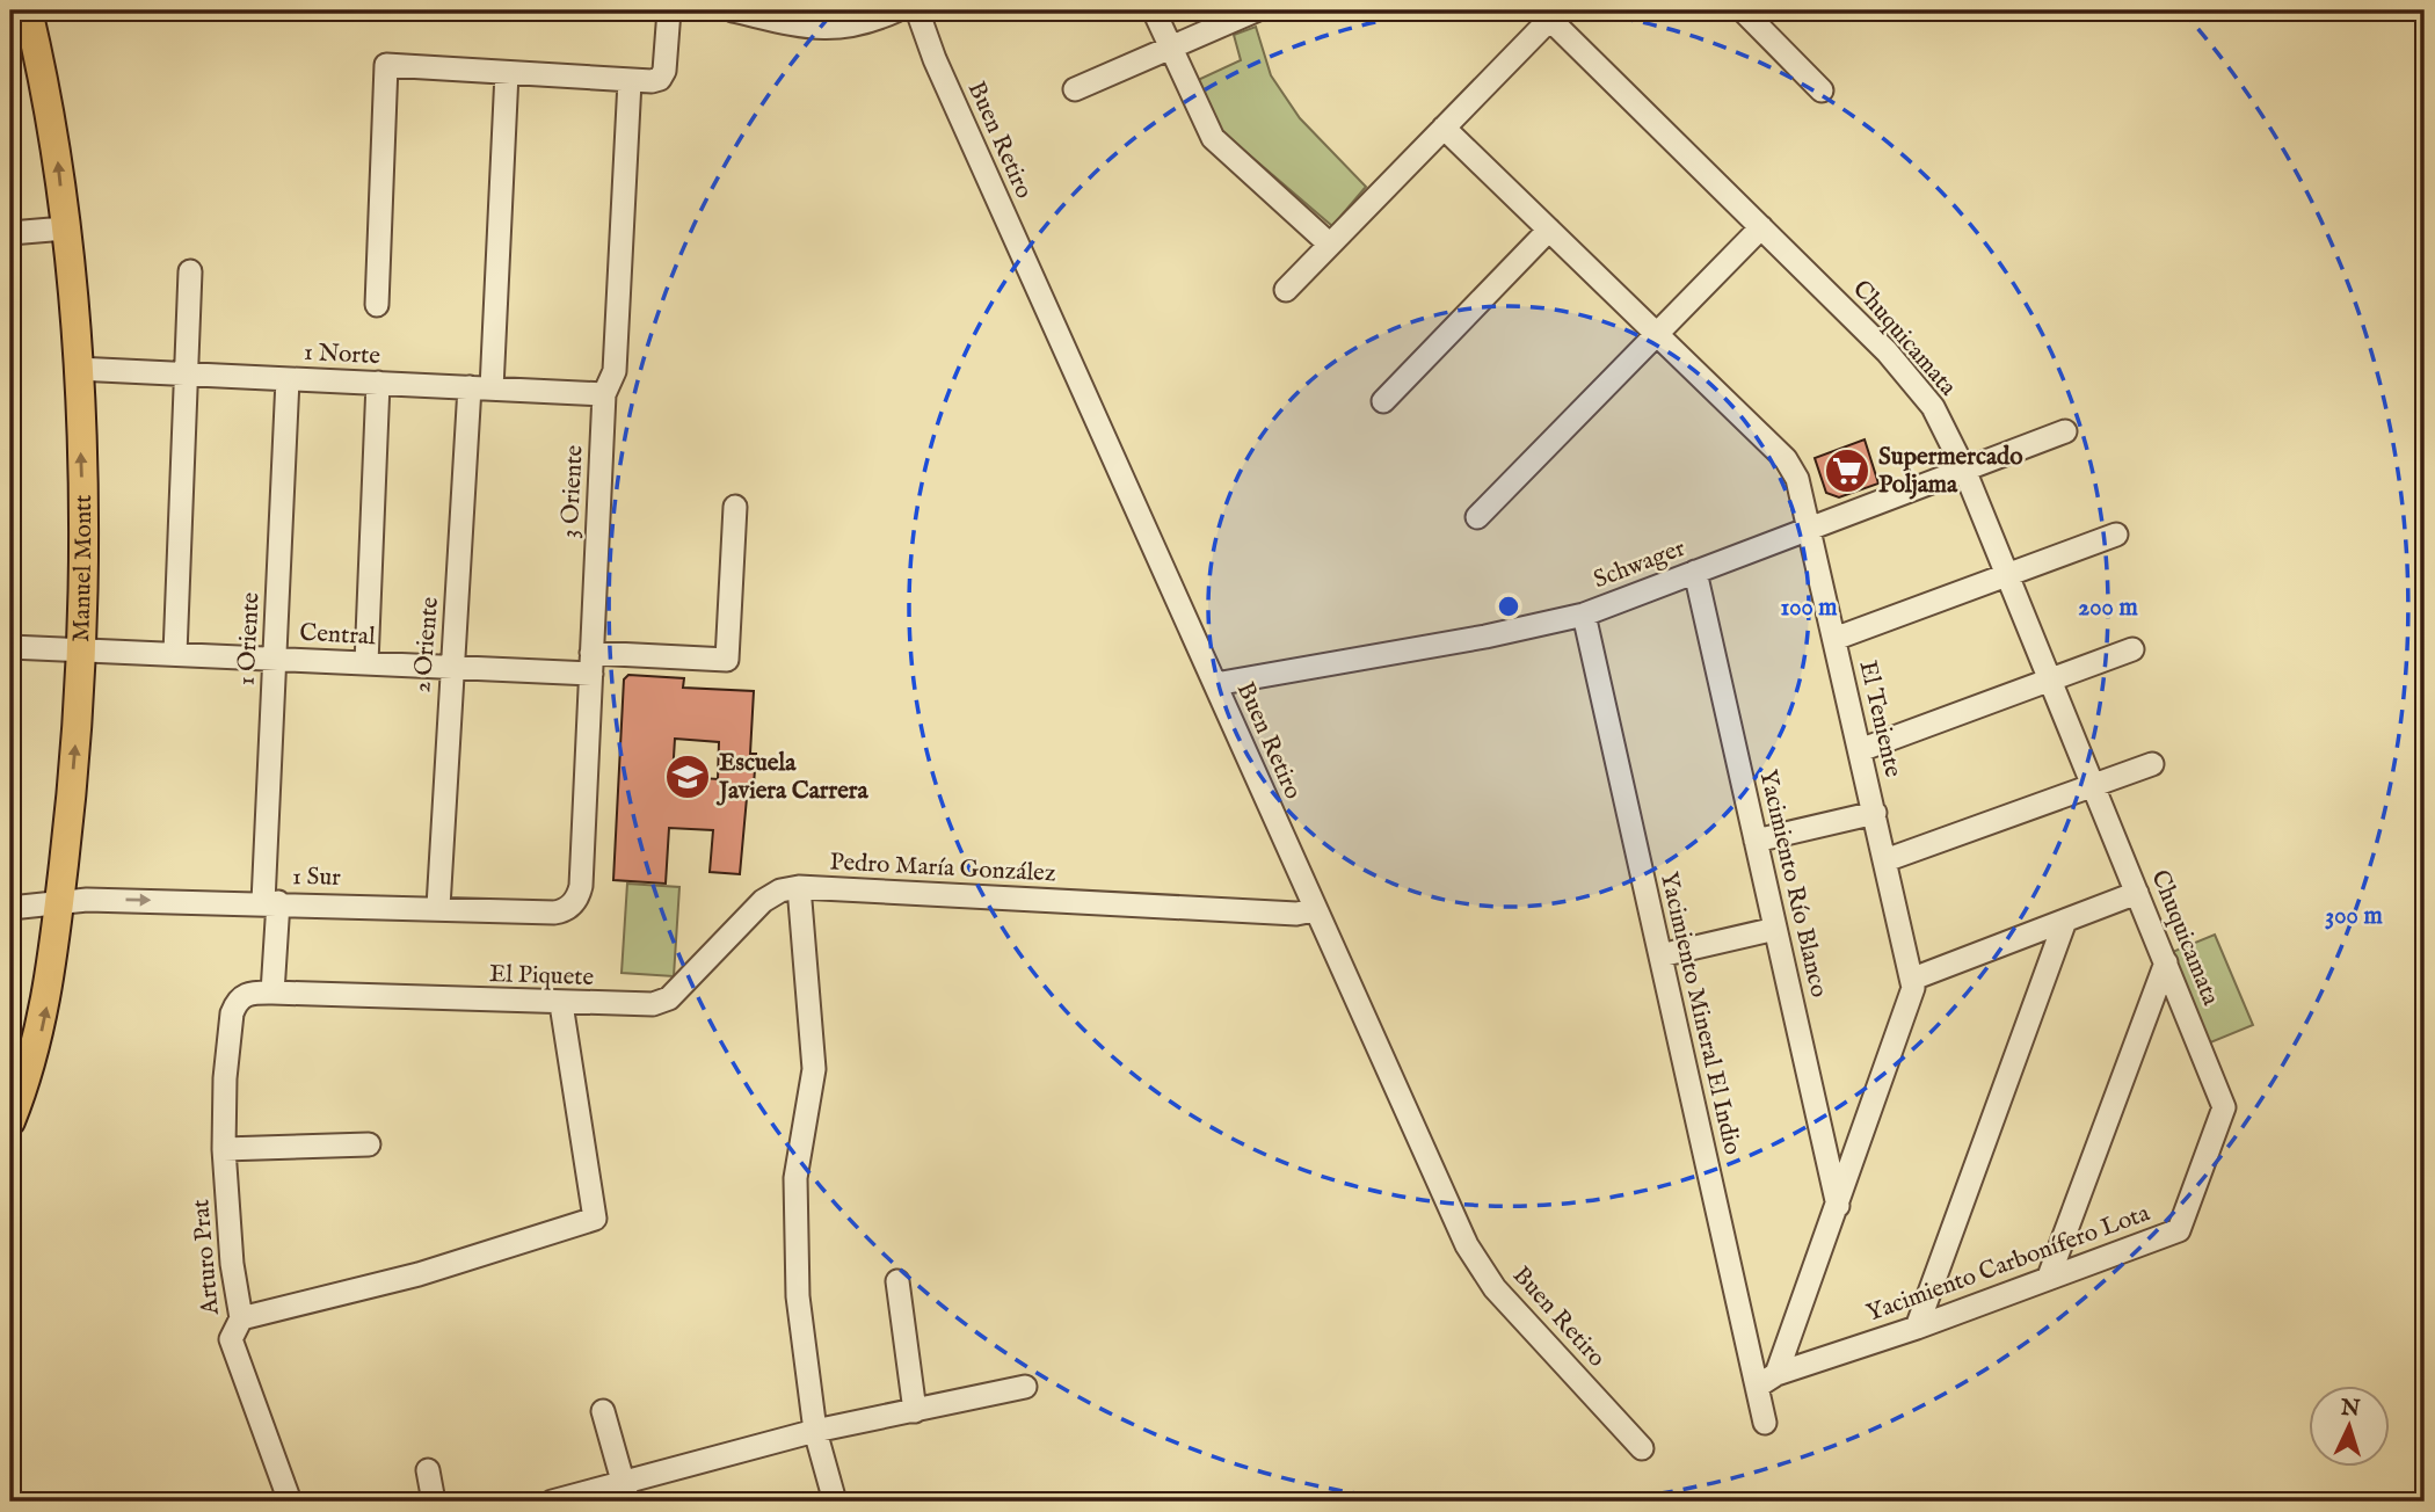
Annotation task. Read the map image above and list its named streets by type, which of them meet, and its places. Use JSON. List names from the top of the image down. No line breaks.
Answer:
{"streets":{"main road":["Manuel Montt"],"street":["Buen Retiro","Chuquicamata","1 Norte","3 Oriente","Schwager","Central","1 Oriente","2 Oriente","El Teniente","Pedro María González","1 Sur","Yacimiento Río Blanco","El Piquete","Yacimiento Mineral El Indio","Arturo Prat","Yacimiento Carbonífero Lota"]},"crossings":[["Buen Retiro","Schwager"],["Buen Retiro","Pedro María González"],["Chuquicamata","Schwager"],["Chuquicamata","Yacimiento Carbonífero Lota"],["1 Norte","3 Oriente"],["1 Norte","Manuel Montt"],["1 Norte","1 Oriente"],["1 Norte","2 Oriente"],["3 Oriente","Central"],["3 Oriente","1 Sur"],["Schwager","El Teniente"],["Schwager","Yacimiento Río Blanco"],["Schwager","Yacimiento Mineral El Indio"],["Manuel Montt","Central"],["Manuel Montt","1 Sur"],["Central","1 Oriente"],["Central","2 Oriente"],["1 Oriente","1 Sur"],["1 Oriente","El Piquete"],["2 Oriente","1 Sur"],["El Teniente","Yacimiento Río Blanco"],["El Teniente","Yacimiento Carbonífero Lota"],["Pedro María González","El Piquete"],["El Piquete","Arturo Prat"]],"one_way":["Manuel Montt","1 Sur"],"places":{"supermarket":["Supermercado Poljama"],"school or university":["Escuela Javiera Carrera"]},"north":"top","rings":["100 m","200 m","300 m"]}
